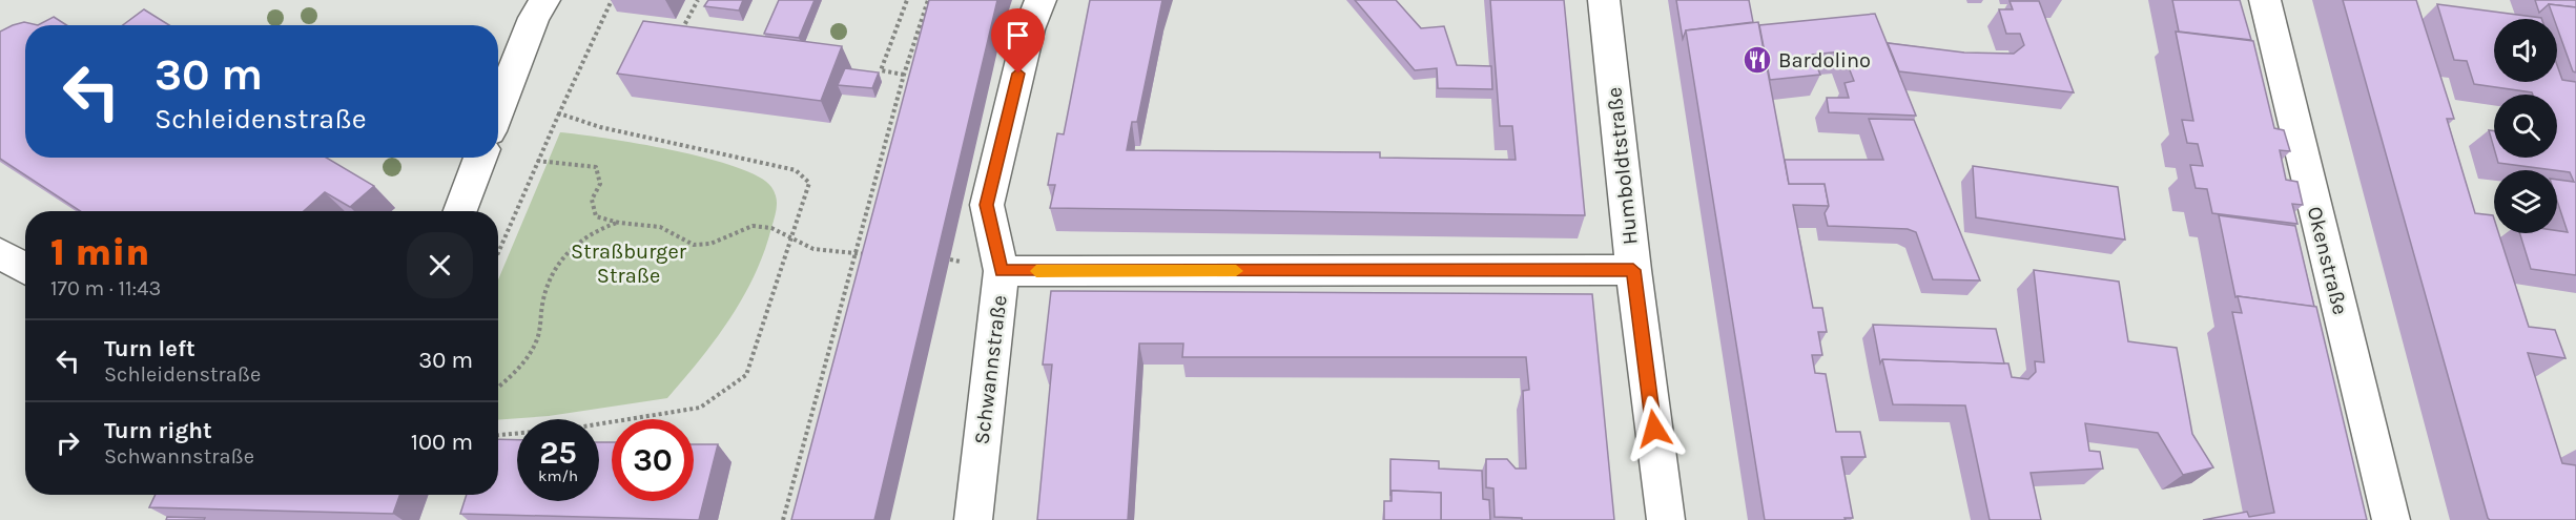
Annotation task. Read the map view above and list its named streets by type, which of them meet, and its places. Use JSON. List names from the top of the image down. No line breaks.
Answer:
{"streets":{"street":["Humboldtstraße","Okenstraße","Schwannstraße"]},"parks":["Straßburger Straße"],"places":{"restaurant":["Bardolino"]},"page":{"turn":["30 m","Schleidenstraße"],"heading":["1 min","170 m · 11:43"],"list":[{"name":"Turn left","note":"Schleidenstraße","value":"30 m"},{"name":"Turn right","note":"Schwannstraße","value":"100 m"}],"speed":"25 km/h","limit":"30"}}
